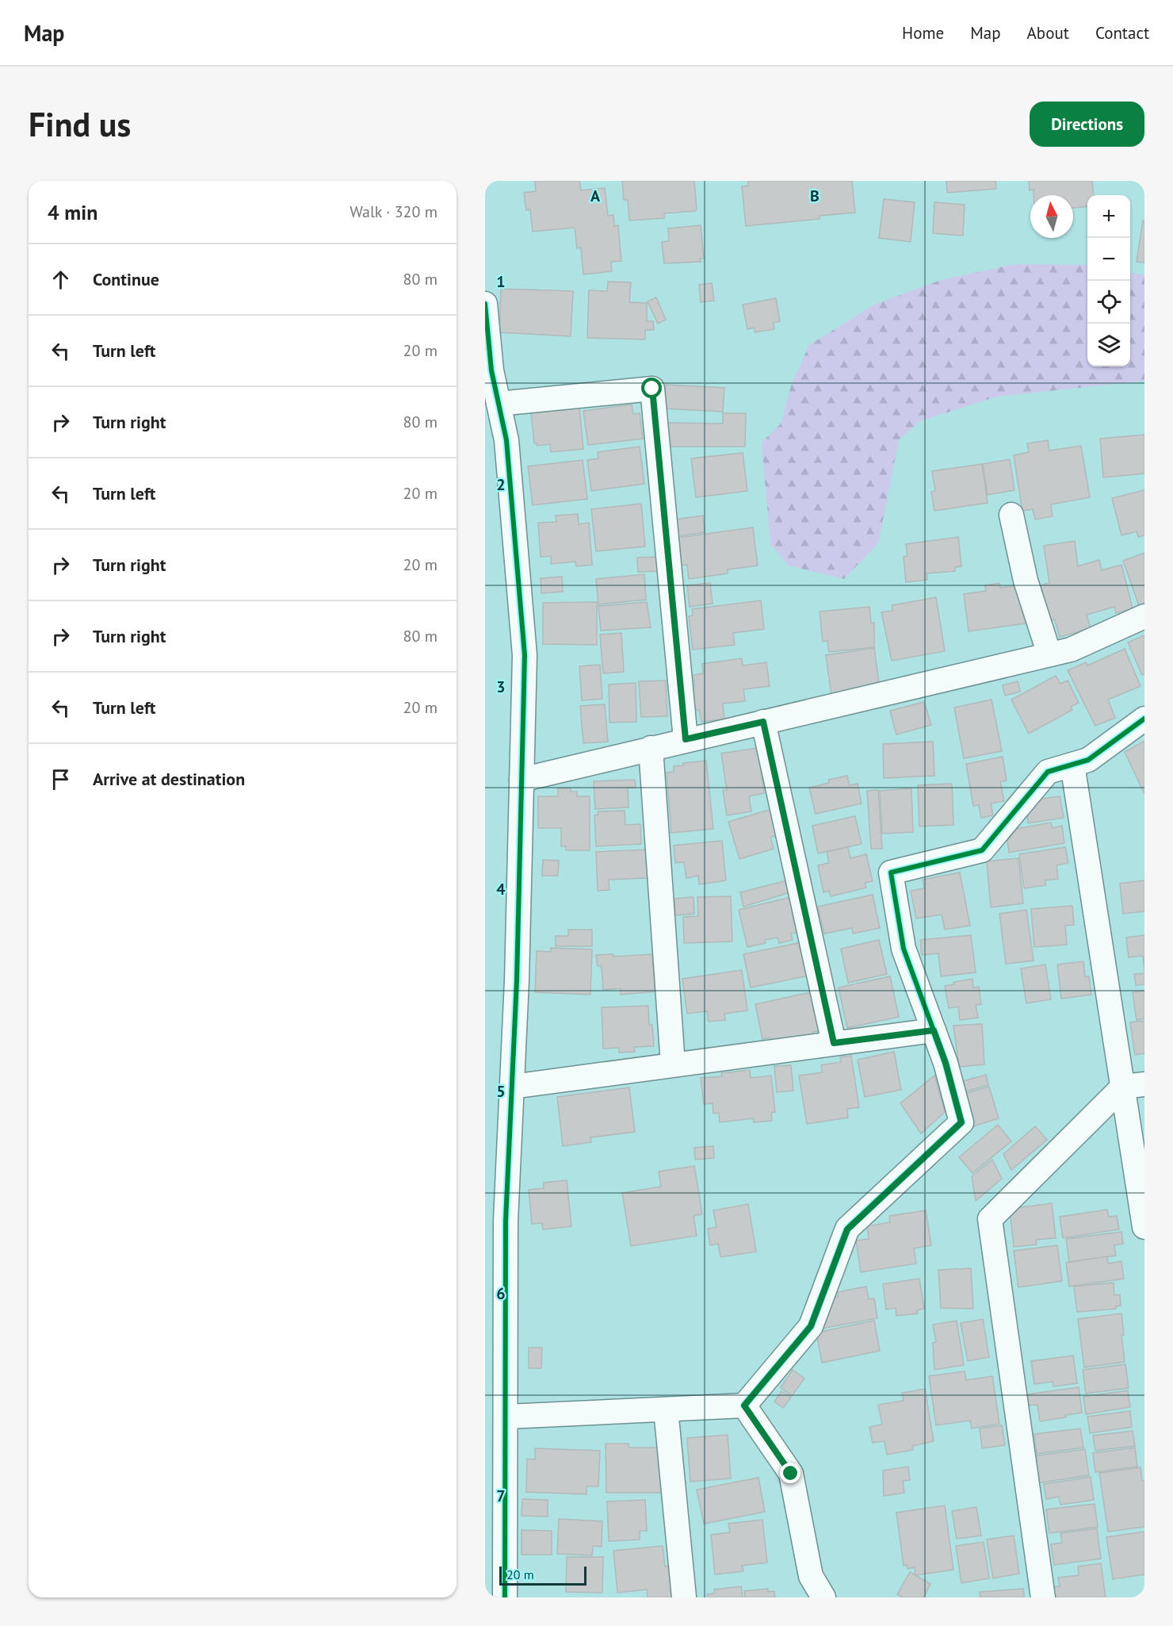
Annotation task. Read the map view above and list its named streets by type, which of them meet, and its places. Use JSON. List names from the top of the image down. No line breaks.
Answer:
{"scale_bar":"20 m","north":"top","page":{"header":"Map","nav":["Home","Map","About","Contact"],"buttons":"Directions","title":"Find us","heading":["4 min","Walk · 320 m"],"map_buttons":["+","−"],"list":[["Continue","80 m"],["Turn left","20 m"],["Turn right","80 m"],["Turn left","20 m"],["Turn right","20 m"],["Turn right","80 m"],["Turn left","20 m"],"Arrive at destination"],"scale":"20 m"},"grid":{"columns":["A","B"],"rows":["1","2","3","4","5","6","7"]}}
